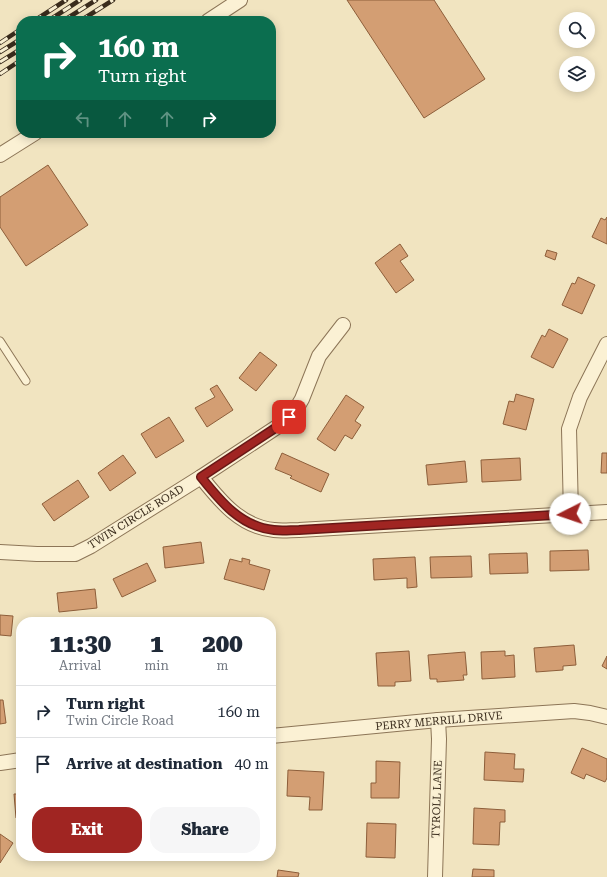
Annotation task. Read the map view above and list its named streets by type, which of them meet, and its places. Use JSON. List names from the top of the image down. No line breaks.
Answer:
{"streets":{"street":["TWIN CIRCLE ROAD","PERRY MERRILL DRIVE","TYROLL LANE"]},"crossings":[["PERRY MERRILL DRIVE","TYROLL LANE"]],"page":{"turn":["160 m","Turn right"],"eta":["11:30","Arrival","1","min","200","m"],"list":[{"name":"Turn right","note":"Twin Circle Road","value":"160 m"},{"name":"Arrive at destination","value":"40 m"}],"buttons":["Exit","Share"]}}
